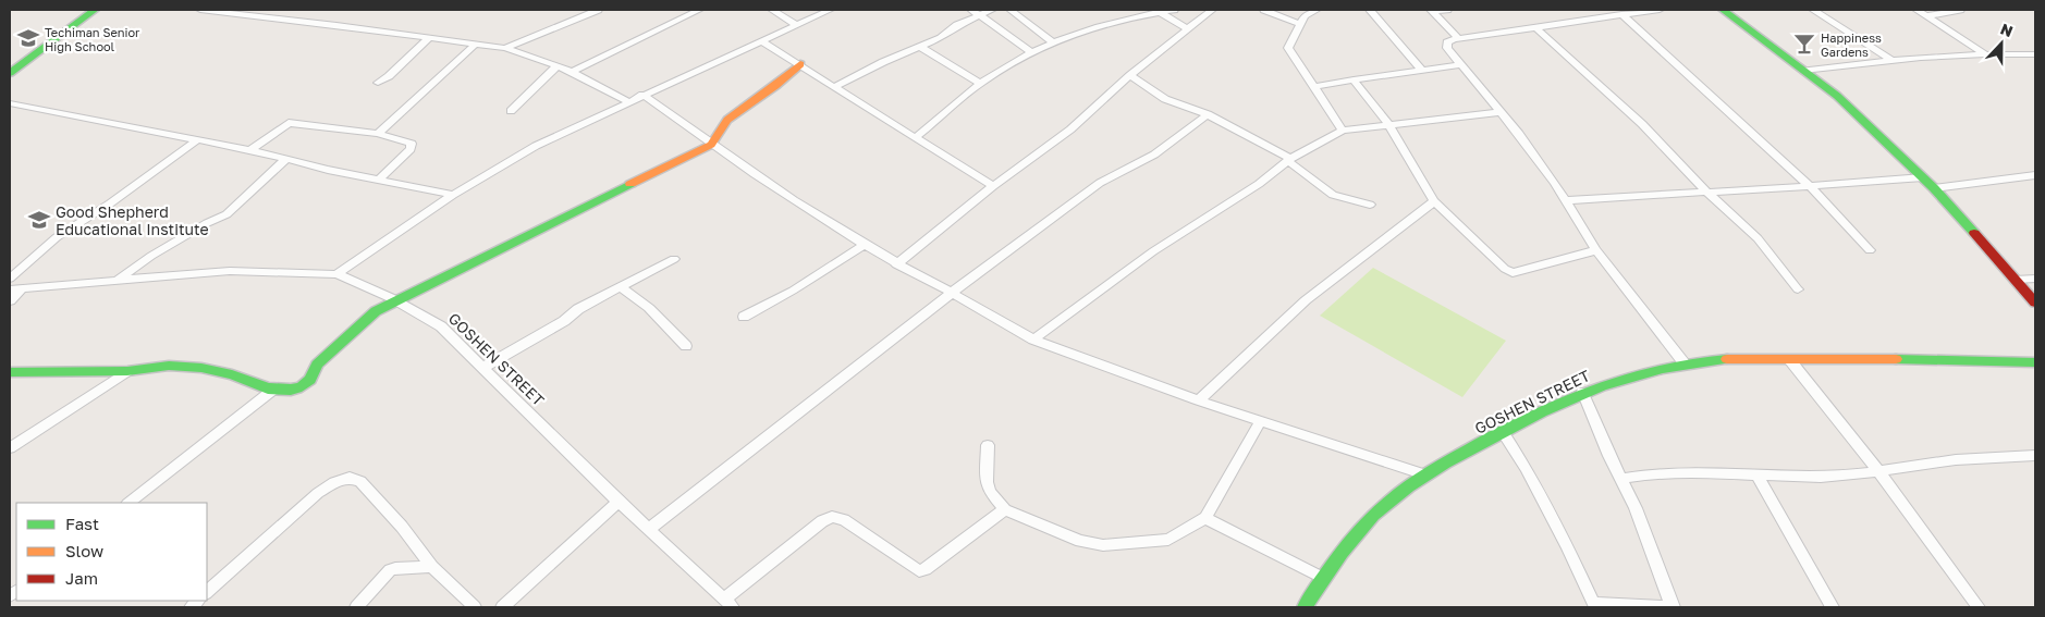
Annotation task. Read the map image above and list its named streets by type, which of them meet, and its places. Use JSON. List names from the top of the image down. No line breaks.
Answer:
{"streets":{"main road":["GOSHEN STREET"]},"places":{"school or university":["Techiman Senior High School","Good Shepherd Educational Institute"],"bar":["Happiness Gardens"]},"legend":["Fast","Slow","Jam"],"north":"top"}
